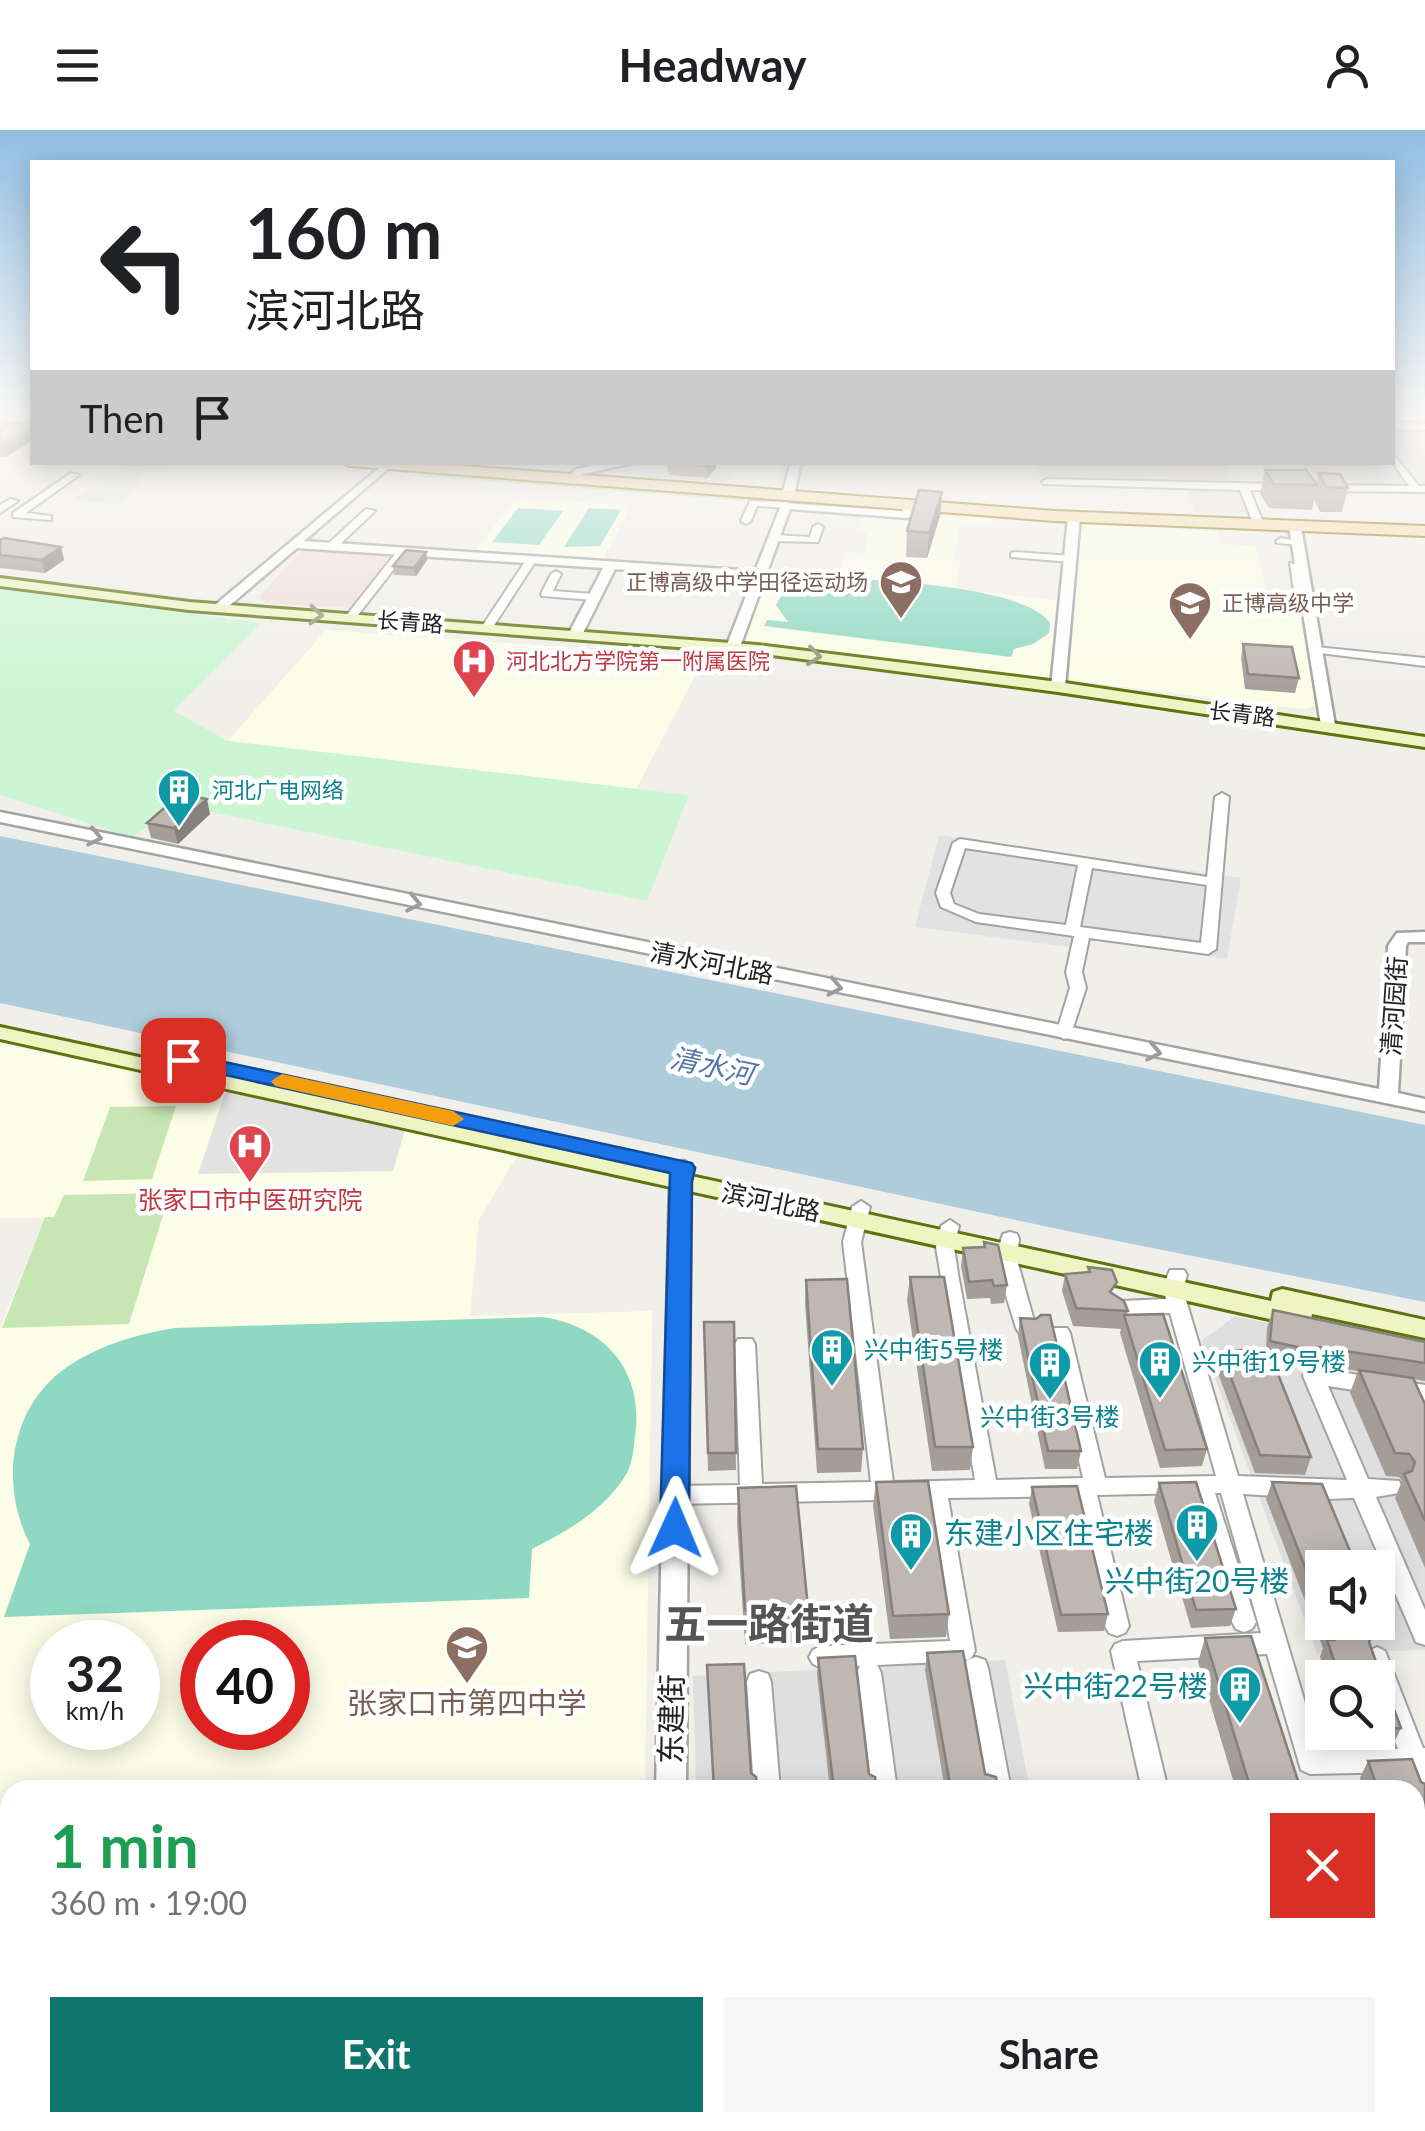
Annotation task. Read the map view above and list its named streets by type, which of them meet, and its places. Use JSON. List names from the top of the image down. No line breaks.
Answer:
{"streets":{"main road":["长青路","滨河北路"],"street":["清水河北路","清河园街","东建街"]},"crossings":[["清水河北路","清河园街"],["滨河北路","东建街"]],"one_way":["清水河北路"],"districts":["五一路街道"],"water":["清水河"],"places":{"school or university":["正博高级中学田径运动场","正博高级中学","张家口市第四中学"],"hospital":["河北北方学院第一附属医院","张家口市中医研究院"],"building":["河北广电网络","兴中街5号楼","兴中街19号楼","兴中街3号楼","兴中街20号楼","东建小区住宅楼","兴中街22号楼"]},"page":{"header":"Headway","turn":["160 m","滨河北路"],"then":"Then","speed":"32 km/h","limit":"40","heading":["1 min","360 m · 19:00"],"buttons":["Exit","Share"]}}
